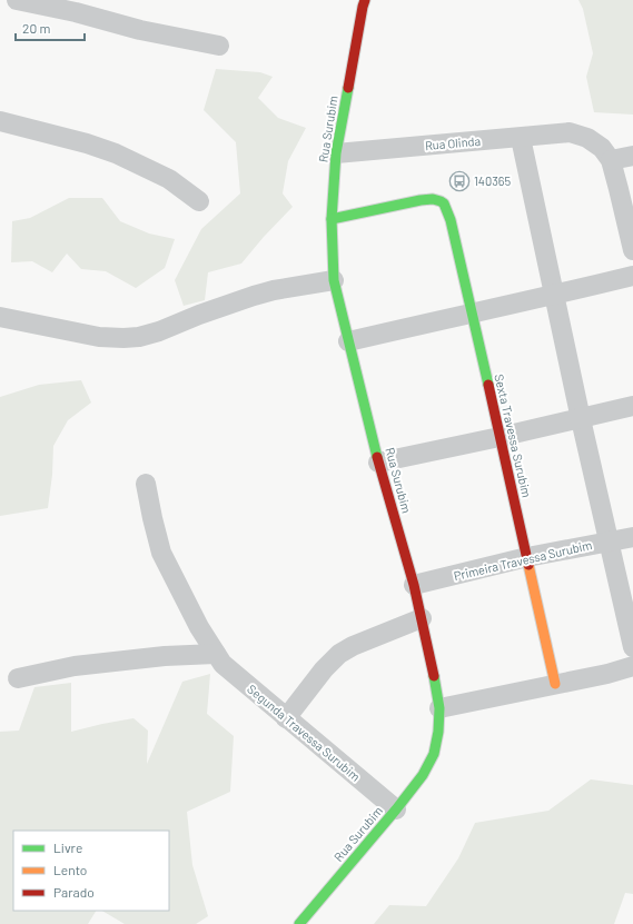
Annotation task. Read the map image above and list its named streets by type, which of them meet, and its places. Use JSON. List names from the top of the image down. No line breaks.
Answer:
{"streets":{"street":["Rua Surubim","Rua Olinda","Sexta Travessa Surubim","Primeira Travessa Surubim","Segunda Travessa Surubim"]},"crossings":[["Rua Surubim","Rua Olinda"],["Rua Surubim","Sexta Travessa Surubim"],["Rua Surubim","Primeira Travessa Surubim"],["Rua Surubim","Segunda Travessa Surubim"],["Sexta Travessa Surubim","Primeira Travessa Surubim"]],"places":{"bus stop":["140365"]},"legend":["Livre","Lento","Parado"],"scale_bar":"20 m"}
